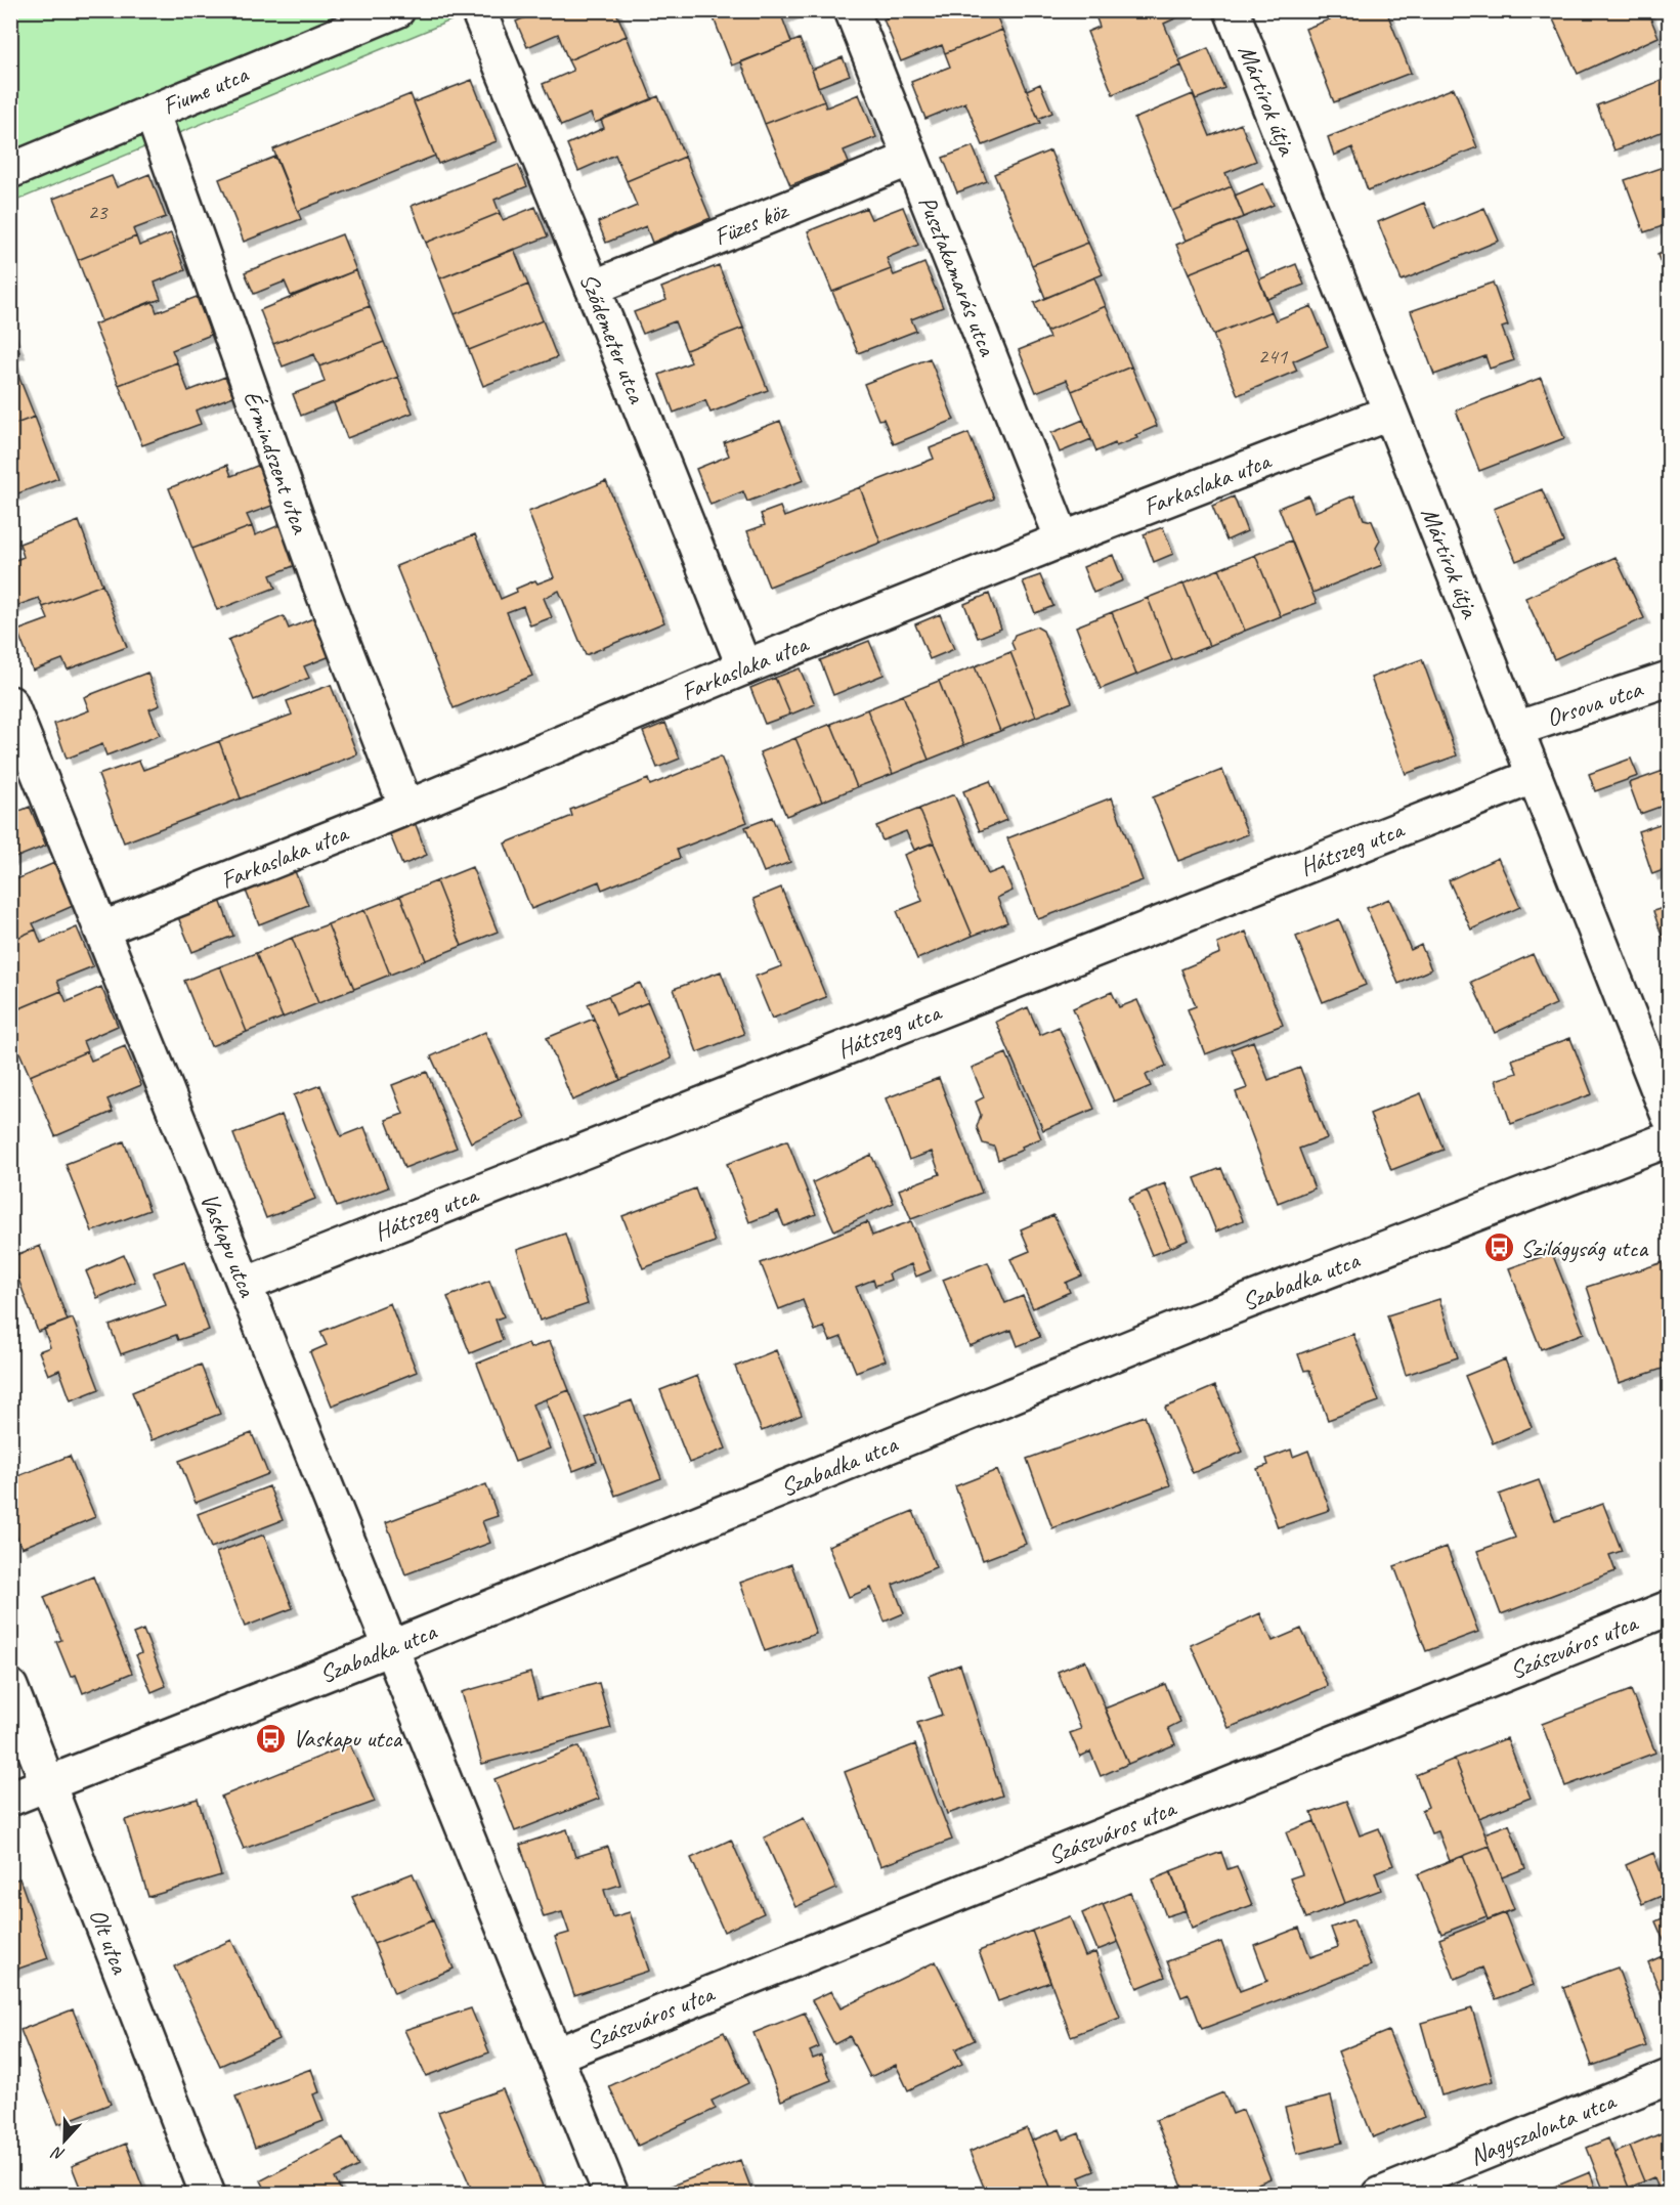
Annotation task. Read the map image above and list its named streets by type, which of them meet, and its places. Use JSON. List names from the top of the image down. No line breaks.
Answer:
{"streets":{"street":["Fiume utca","Mártírok útja","Füzes köz","Pusztakamarás utca","Sződemeter utca","Érmindszent utca","Farkaslaka utca","Orsova utca","Hátszeg utca","Vaskapu utca","Szabadka utca","Szászváros utca","Olt utca","Nagyszalonta utca"]},"crossings":[["Fiume utca","Érmindszent utca"],["Mártírok útja","Farkaslaka utca"],["Mártírok útja","Orsova utca"],["Mártírok útja","Hátszeg utca"],["Füzes köz","Pusztakamarás utca"],["Füzes köz","Sződemeter utca"],["Pusztakamarás utca","Farkaslaka utca"],["Sződemeter utca","Farkaslaka utca"],["Érmindszent utca","Farkaslaka utca"],["Farkaslaka utca","Vaskapu utca"],["Hátszeg utca","Vaskapu utca"],["Vaskapu utca","Szabadka utca"],["Vaskapu utca","Szászváros utca"],["Szabadka utca","Olt utca"]],"places":{"bus stop":["Szilágyság utca","Vaskapu utca"]},"house_numbers":["23","241"],"north":"bottom"}
